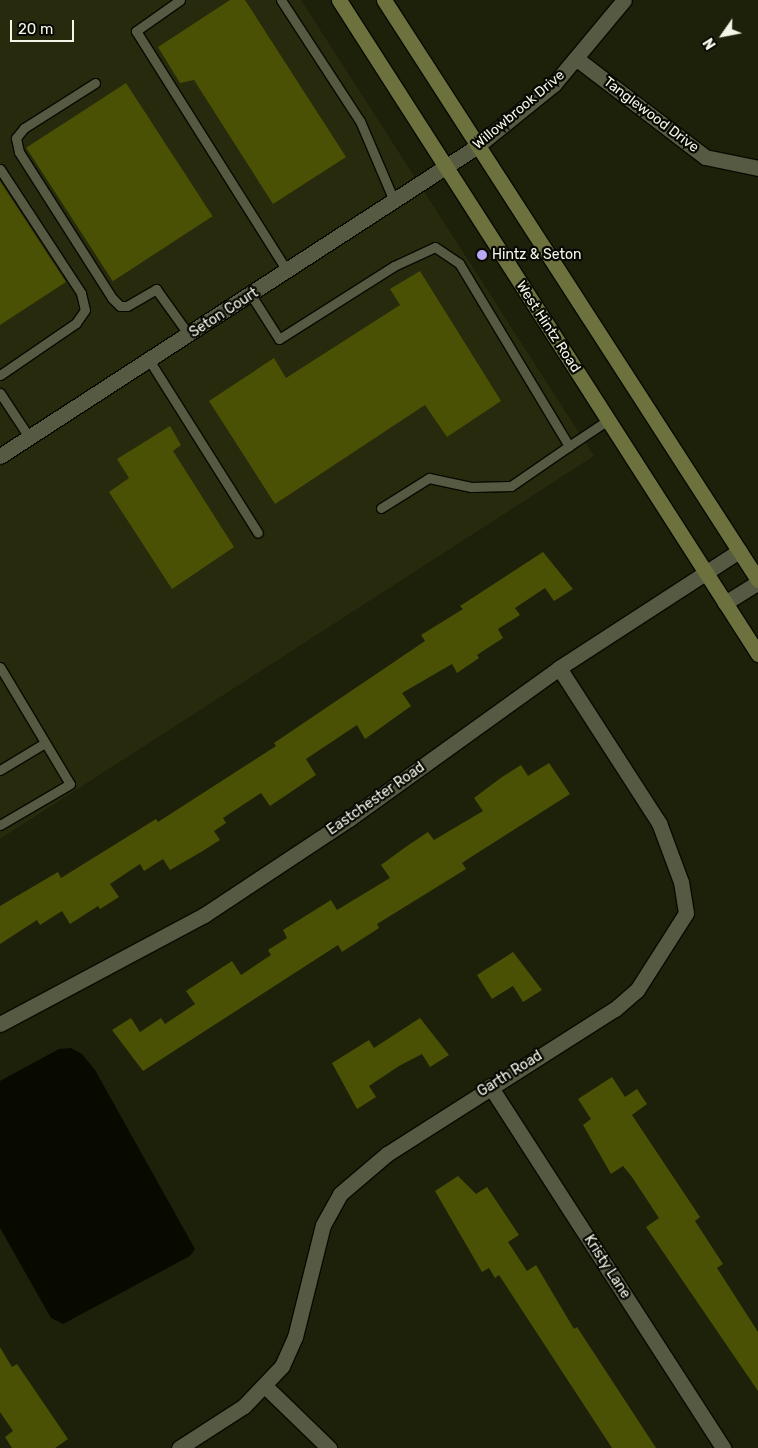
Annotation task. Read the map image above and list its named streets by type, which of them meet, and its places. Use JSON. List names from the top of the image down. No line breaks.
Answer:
{"streets":{"main road":["West Hintz Road"],"street":["Willowbrook Drive","Tanglewood Drive","Seton Court","Eastchester Road","Garth Road","Kristy Lane"]},"crossings":[["Willowbrook Drive","Tanglewood Drive"],["Willowbrook Drive","Seton Court"],["Willowbrook Drive","West Hintz Road"],["Seton Court","West Hintz Road"],["West Hintz Road","Eastchester Road"],["Eastchester Road","Garth Road"],["Garth Road","Kristy Lane"]],"places":["Hintz & Seton"],"scale_bar":"20 m","north":"bottom left"}
